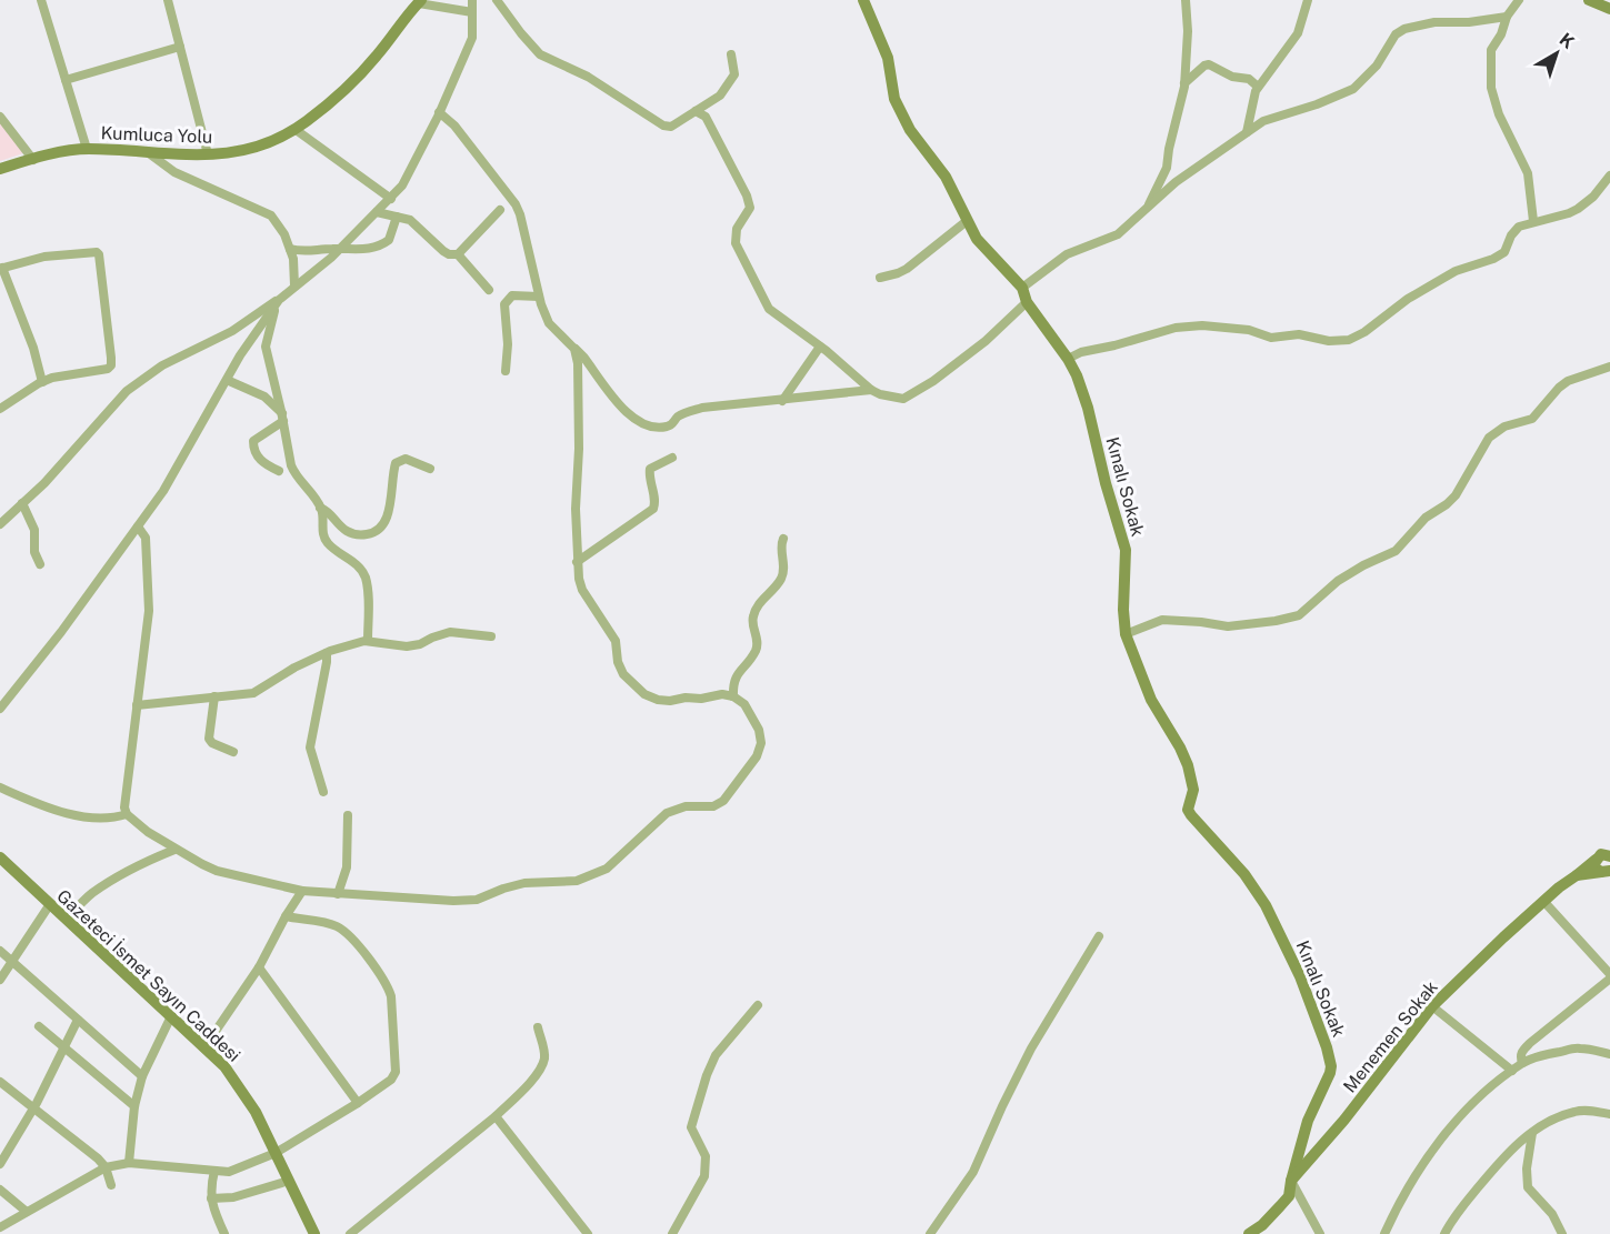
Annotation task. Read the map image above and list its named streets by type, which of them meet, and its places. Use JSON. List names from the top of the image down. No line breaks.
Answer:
{"streets":{"street":["Kumluca Yolu","Kınalı Sokak","Gazeteci İsmet Sayın Caddesi","Menemen Sokak"]},"crossings":[["Kınalı Sokak","Menemen Sokak"]],"north":"top right"}
